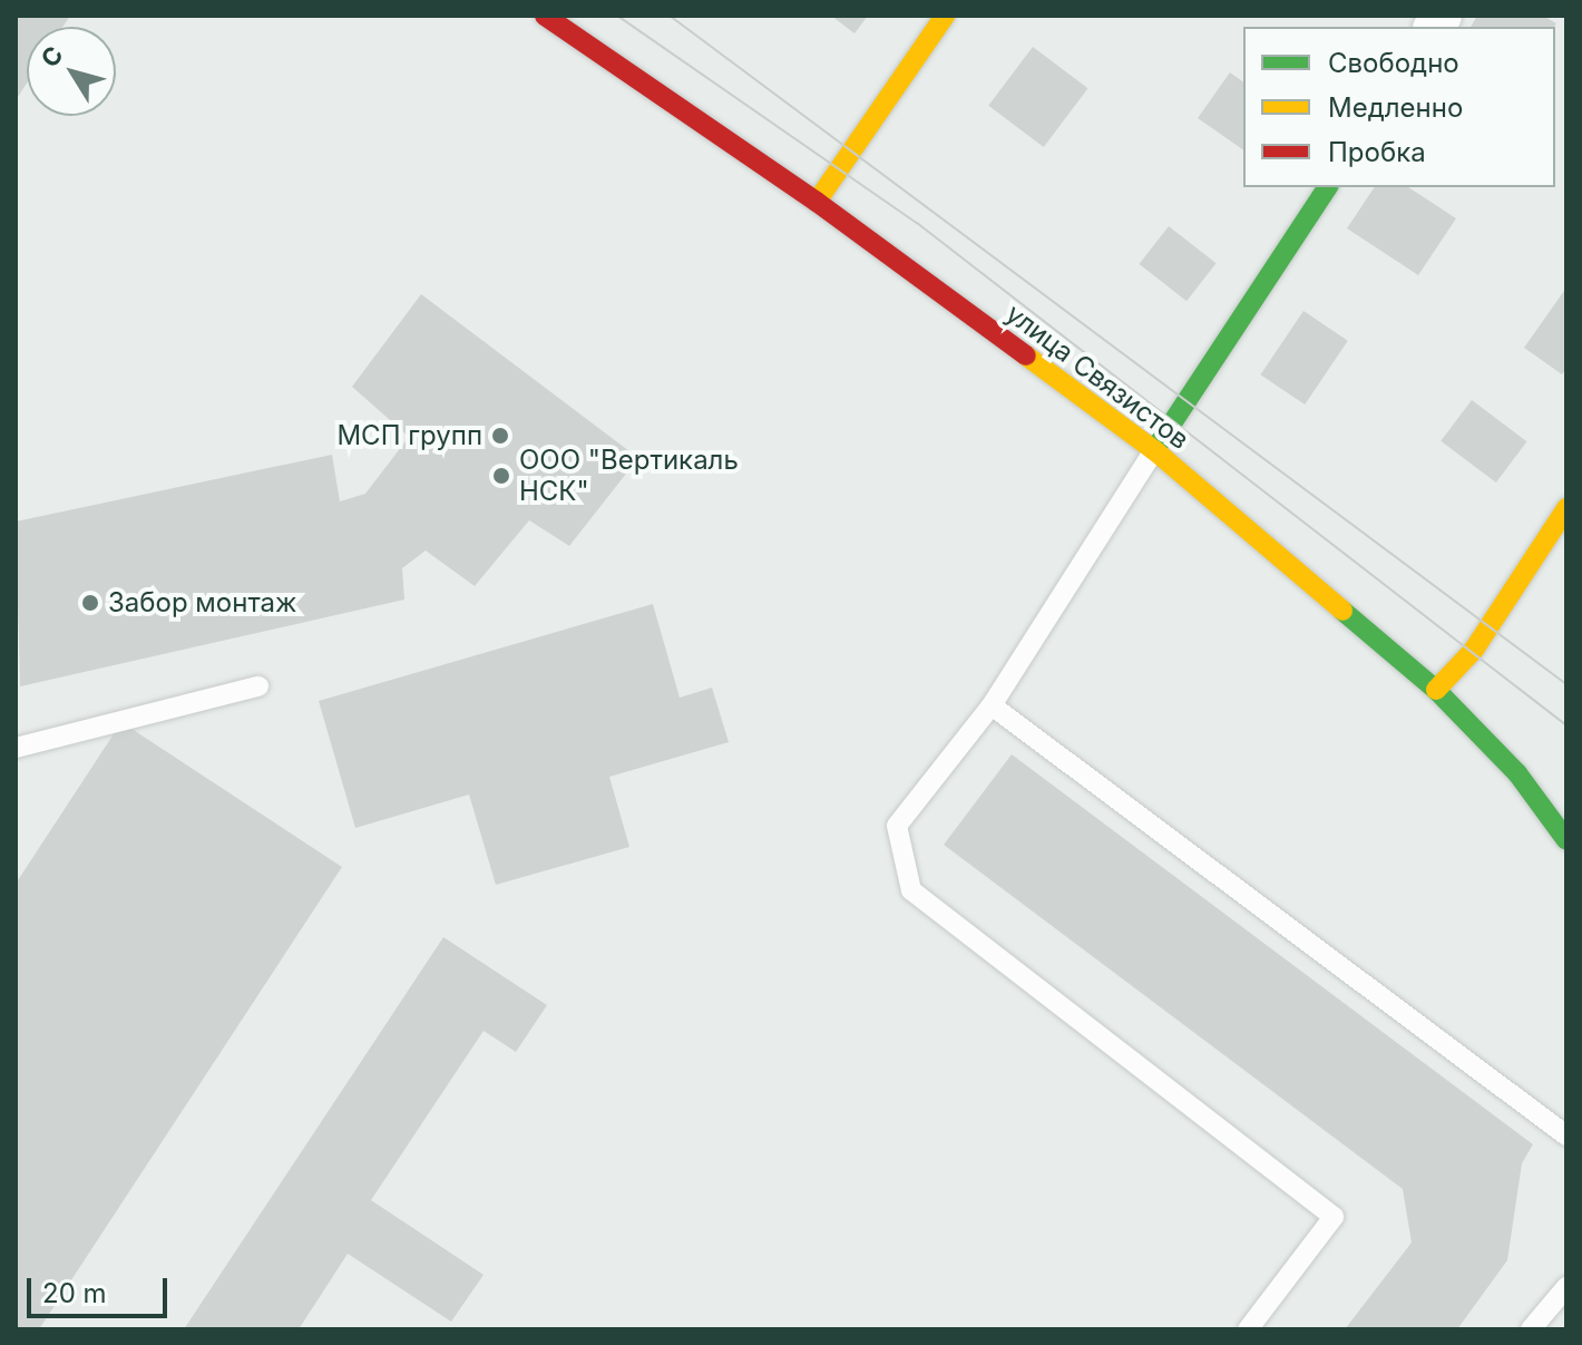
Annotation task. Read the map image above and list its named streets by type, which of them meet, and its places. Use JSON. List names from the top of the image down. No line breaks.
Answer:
{"streets":{"street":["улица Связистов"]},"places":["МСП групп","ООО \"Вертикаль НСК\"","Забор монтаж"],"legend":["Свободно","Медленно","Пробка"],"scale_bar":"20 m","north":"top left"}
